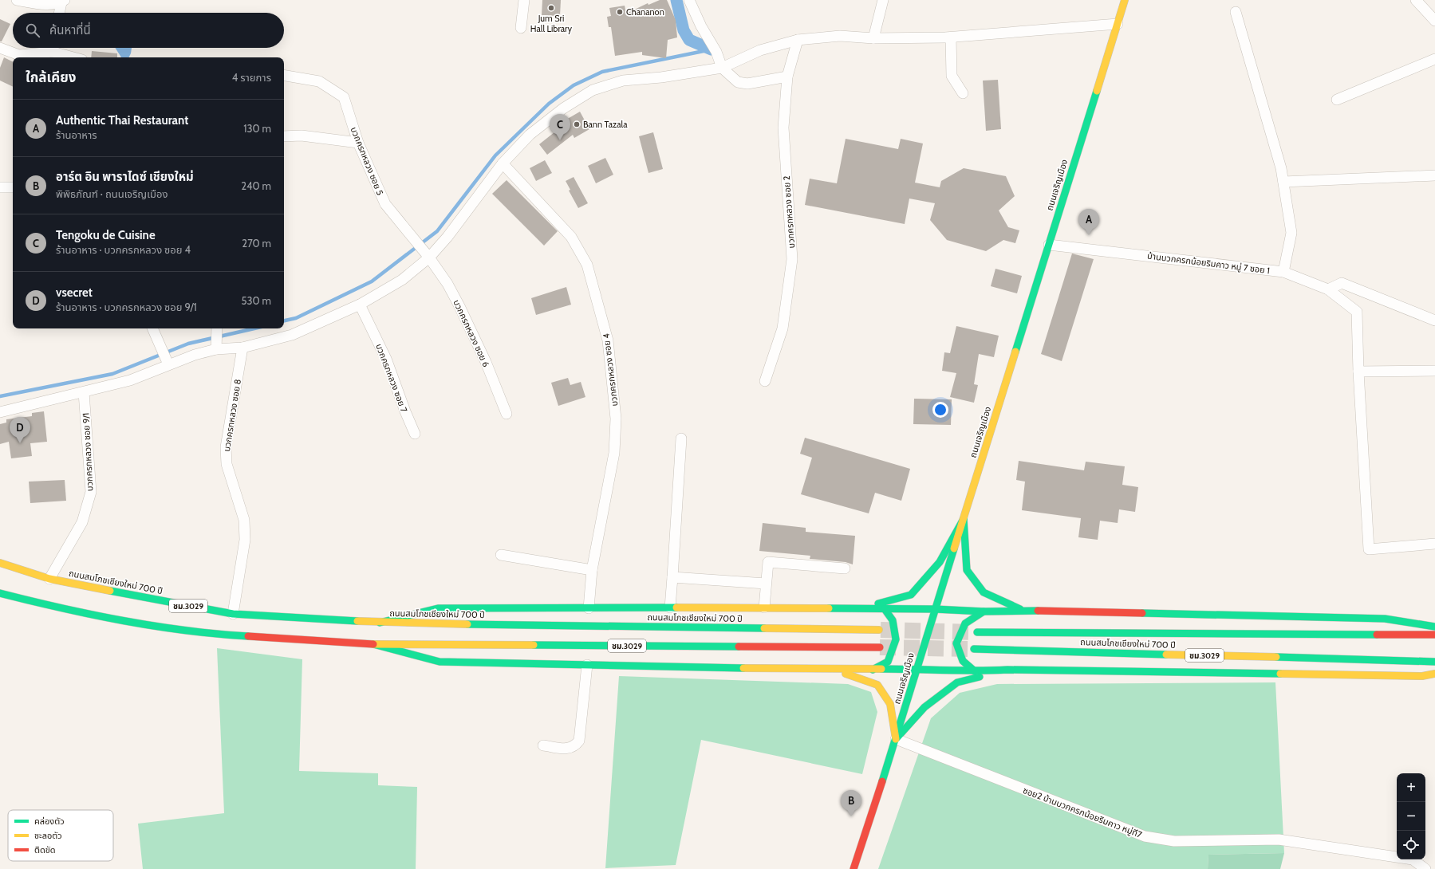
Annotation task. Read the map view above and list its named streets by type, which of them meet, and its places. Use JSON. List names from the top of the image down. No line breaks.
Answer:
{"streets":{"main road":["ถนนเจริญเมือง","ถนนสมโภชเชียงใหม่ 700 ปี","ชม.3029"],"street":["บวกครกหลวง ซอย 5","บวกครกหลวง ซอย 2","บ้านบวกครกน้อยริมคาว หมู่ 7 ซอย 1","บวกครกหลวง ซอย 6","บวกครกหลวง ซอย 4","บวกครกหลวง ซอย 7","บวกครกหลวง ซอย 8","บวกครกหลวง ซอย 9/1","ซอย2 บ้านบวกครกน้อยริมคาว หมู่ที7"]},"crossings":[["บวกครกหลวง ซอย 5","บวกครกหลวง ซอย 6"],["ถนนเจริญเมือง","บ้านบวกครกน้อยริมคาว หมู่ 7 ซอย 1"],["ถนนเจริญเมือง","ซอย2 บ้านบวกครกน้อยริมคาว หมู่ที7"],["บวกครกหลวง ซอย 8","ถนนสมโภชเชียงใหม่ 700 ปี"],["บวกครกหลวง ซอย 9/1","ถนนสมโภชเชียงใหม่ 700 ปี"]],"places":["Jum Sri Hall Library","Chananon","Bann Tazala"],"legend":["คล่องตัว","ชะลอตัว","ติดขัด"],"page":{"search":"ค้นหาที่นี่","heading":["ใกล้เคียง","4 รายการ"],"list":[{"mark":"A","name":"Authentic Thai Restaurant","note":"ร้านอาหาร","value":"130 m"},{"mark":"B","name":"อาร์ต อิน พาราไดซ์ เชียงใหม่","note":"พิพิธภัณฑ์ · ถนนเจริญเมือง","value":"240 m"},{"mark":"C","name":"Tengoku de Cuisine","note":"ร้านอาหาร · บวกครกหลวง ซอย 4","value":"270 m"},{"mark":"D","name":"vsecret","note":"ร้านอาหาร · บวกครกหลวง ซอย 9/1","value":"530 m"}],"pins":["C","A","D","B"],"map_buttons":["+","−"]}}
